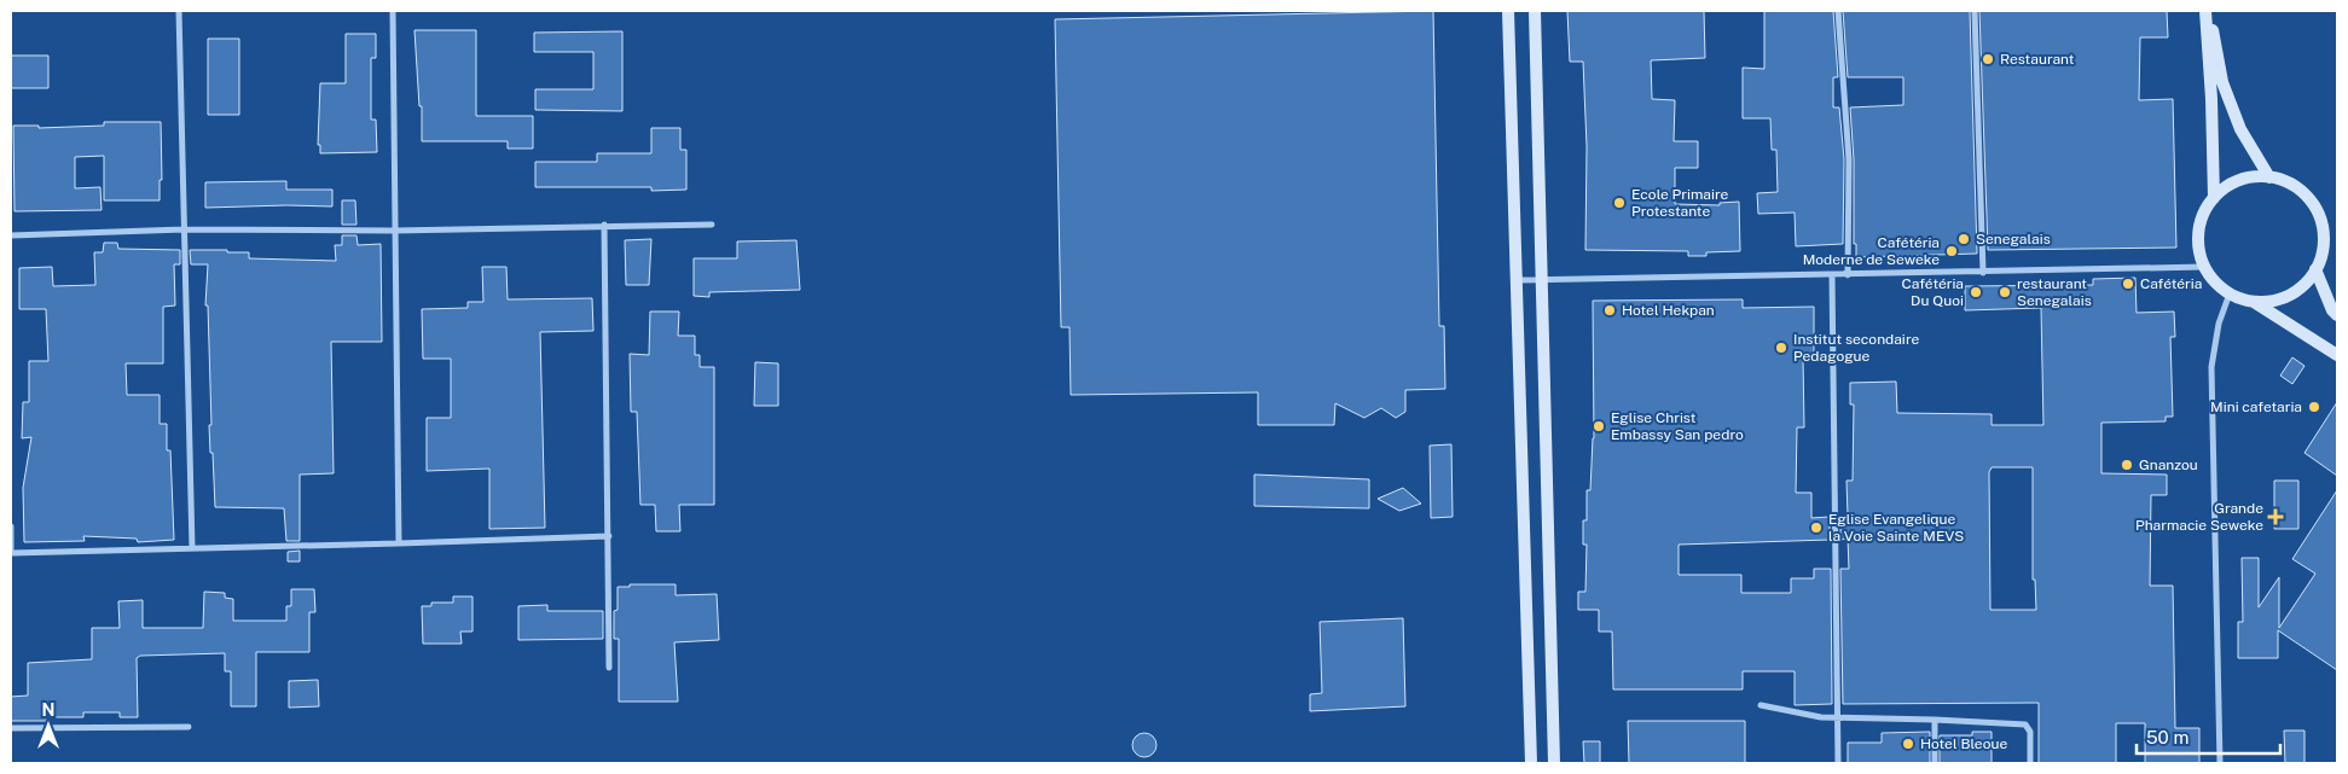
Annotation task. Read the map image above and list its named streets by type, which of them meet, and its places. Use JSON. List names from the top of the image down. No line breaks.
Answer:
{"places":{"other":["Restaurant","Ecole Primaire Protestante","Senegalais","Cafétéria Moderne de Seweke","Cafétéria","Cafétéria Du Quoi","restaurant Senegalais","Hotel Hekpan","Institut secondaire Pedagogue","Mini cafetaria","Eglise Christ Embassy San pedro","Gnanzou","Eglise Evangelique la Voie Sainte MEVS","Hotel Bleoue"],"health":["Grande Pharmacie Seweke"]},"scale_bar":"50 m","north":"top"}
